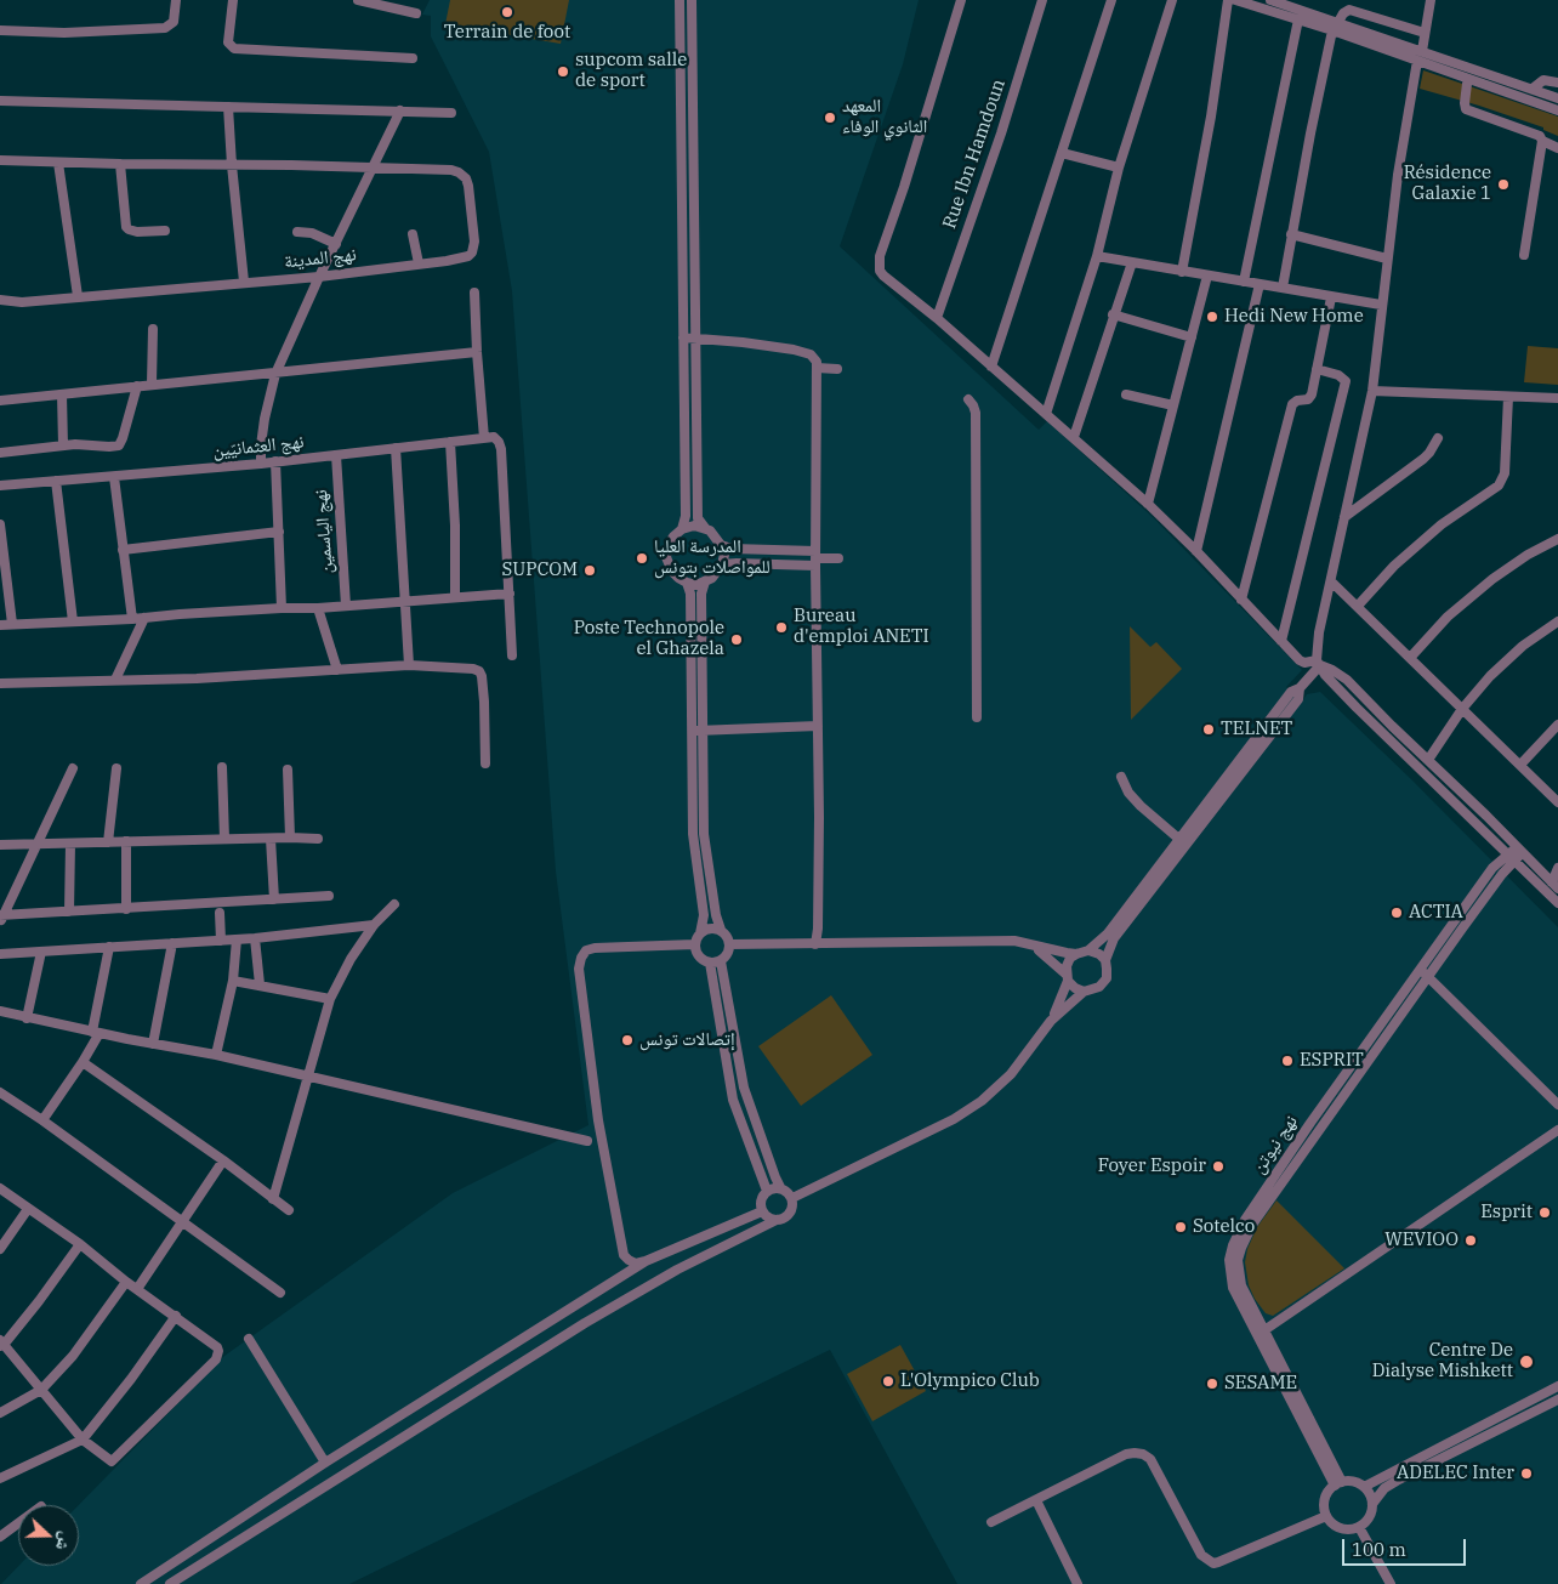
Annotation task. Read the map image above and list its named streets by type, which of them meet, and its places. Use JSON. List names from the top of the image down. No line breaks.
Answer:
{"streets":{"street":["Rue Ibn Hamdoun","نهج المدينة","نهج العثمانيّين","نهج الياسمين","نهج نيوتن"]},"crossings":[["نهج العثمانيّين","نهج الياسمين"]],"places":["Terrain de foot","supcom salle de sport","المعهد الثانوي الوفاء","Résidence Galaxie 1","Hedi New Home","المدرسة العليا للمواصلات بتونس","SUPCOM","Bureau d'emploi ANETI","Poste Technopole el Ghazela","TELNET","ACTIA","إتصالات تونس","ESPRIT","Foyer Espoir","Esprit","Sotelco","WEVIOO","Centre De Dialyse Mishkett","L'Olympico Club","SESAME","ADELEC Inter"],"scale_bar":"100 m","north":"right"}
